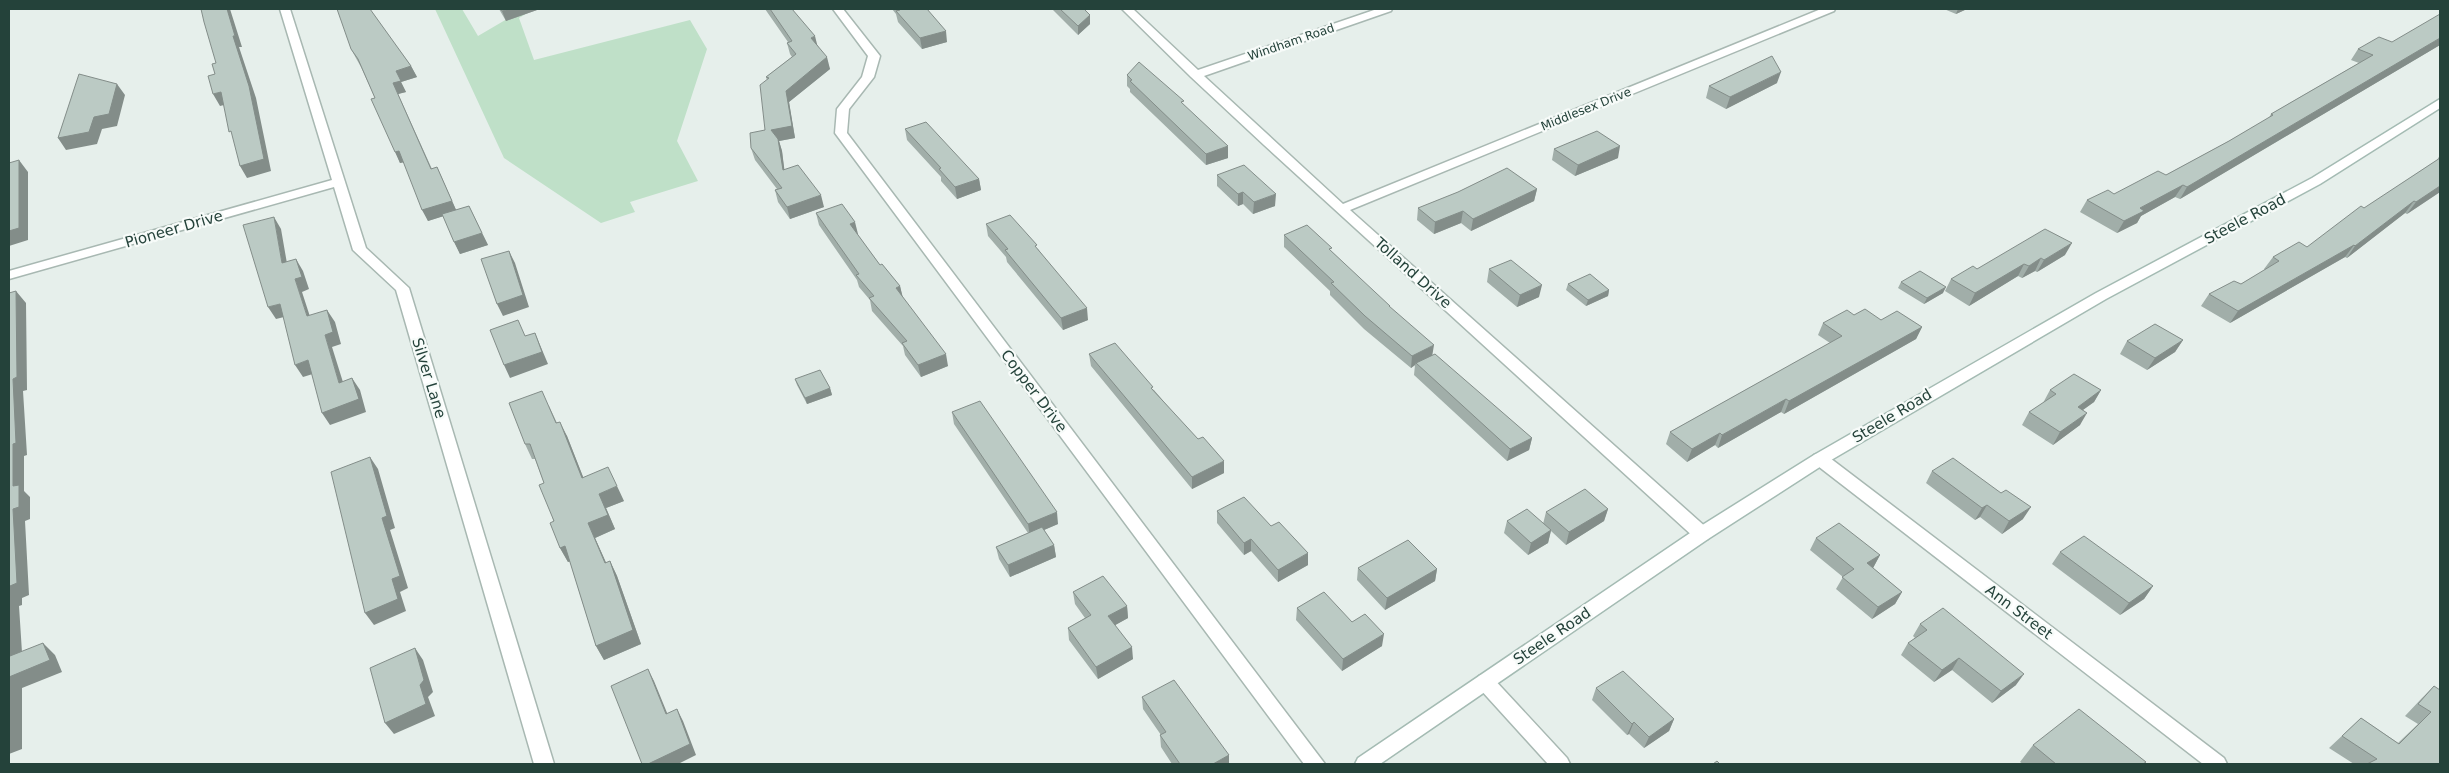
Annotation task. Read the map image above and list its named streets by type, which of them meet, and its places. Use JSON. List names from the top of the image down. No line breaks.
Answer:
{"streets":{"street":["Windham Road","Middlesex Drive","Steele Road","Pioneer Drive","Tolland Drive","Silver Lane","Copper Drive","Ann Street"]},"crossings":[["Windham Road","Tolland Drive"],["Middlesex Drive","Tolland Drive"],["Steele Road","Tolland Drive"],["Steele Road","Ann Street"],["Pioneer Drive","Silver Lane"]]}
